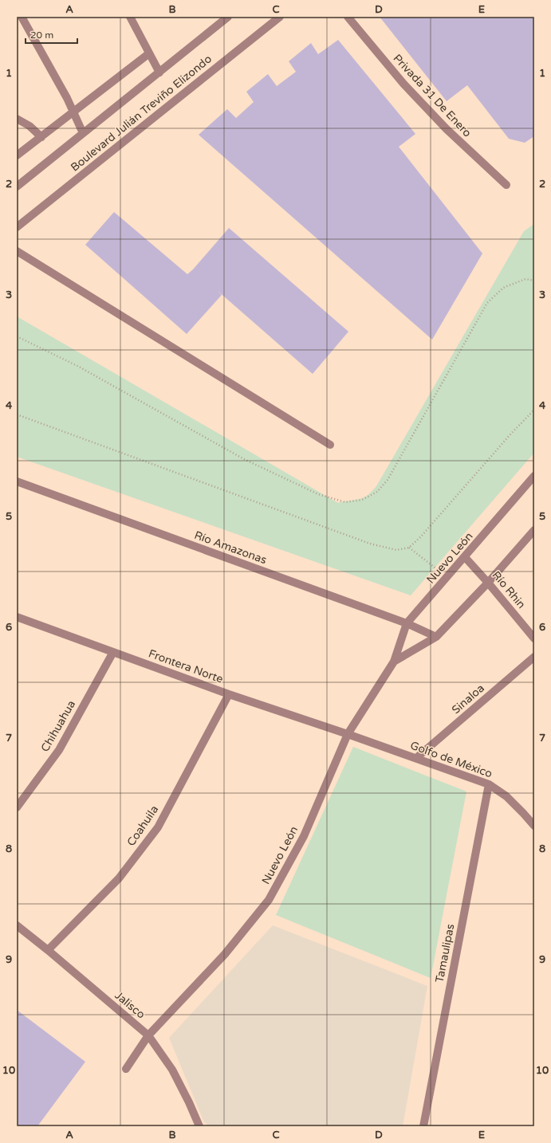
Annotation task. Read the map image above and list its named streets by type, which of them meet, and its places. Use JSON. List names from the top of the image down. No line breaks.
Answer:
{"streets":{"street":["Privada 31 De Enero","Boulevard Julián Treviño Elizondo","Río Amazonas","Nuevo León","Río Rhin","Frontera Norte","Sinaloa","Chihuahua","Golfo de México","Coahuila","Tamaulipas","Jalisco"]},"crossings":[["Río Amazonas","Nuevo León"],["Nuevo León","Río Rhin"],["Nuevo León","Frontera Norte"],["Nuevo León","Golfo de México"],["Nuevo León","Jalisco"],["Frontera Norte","Chihuahua"],["Frontera Norte","Golfo de México"],["Frontera Norte","Coahuila"],["Sinaloa","Golfo de México"],["Golfo de México","Tamaulipas"],["Coahuila","Jalisco"]],"scale_bar":"20 m","grid":{"columns":["A","B","C","D","E"],"rows":["1","2","3","4","5","6","7","8","9","10"]}}
